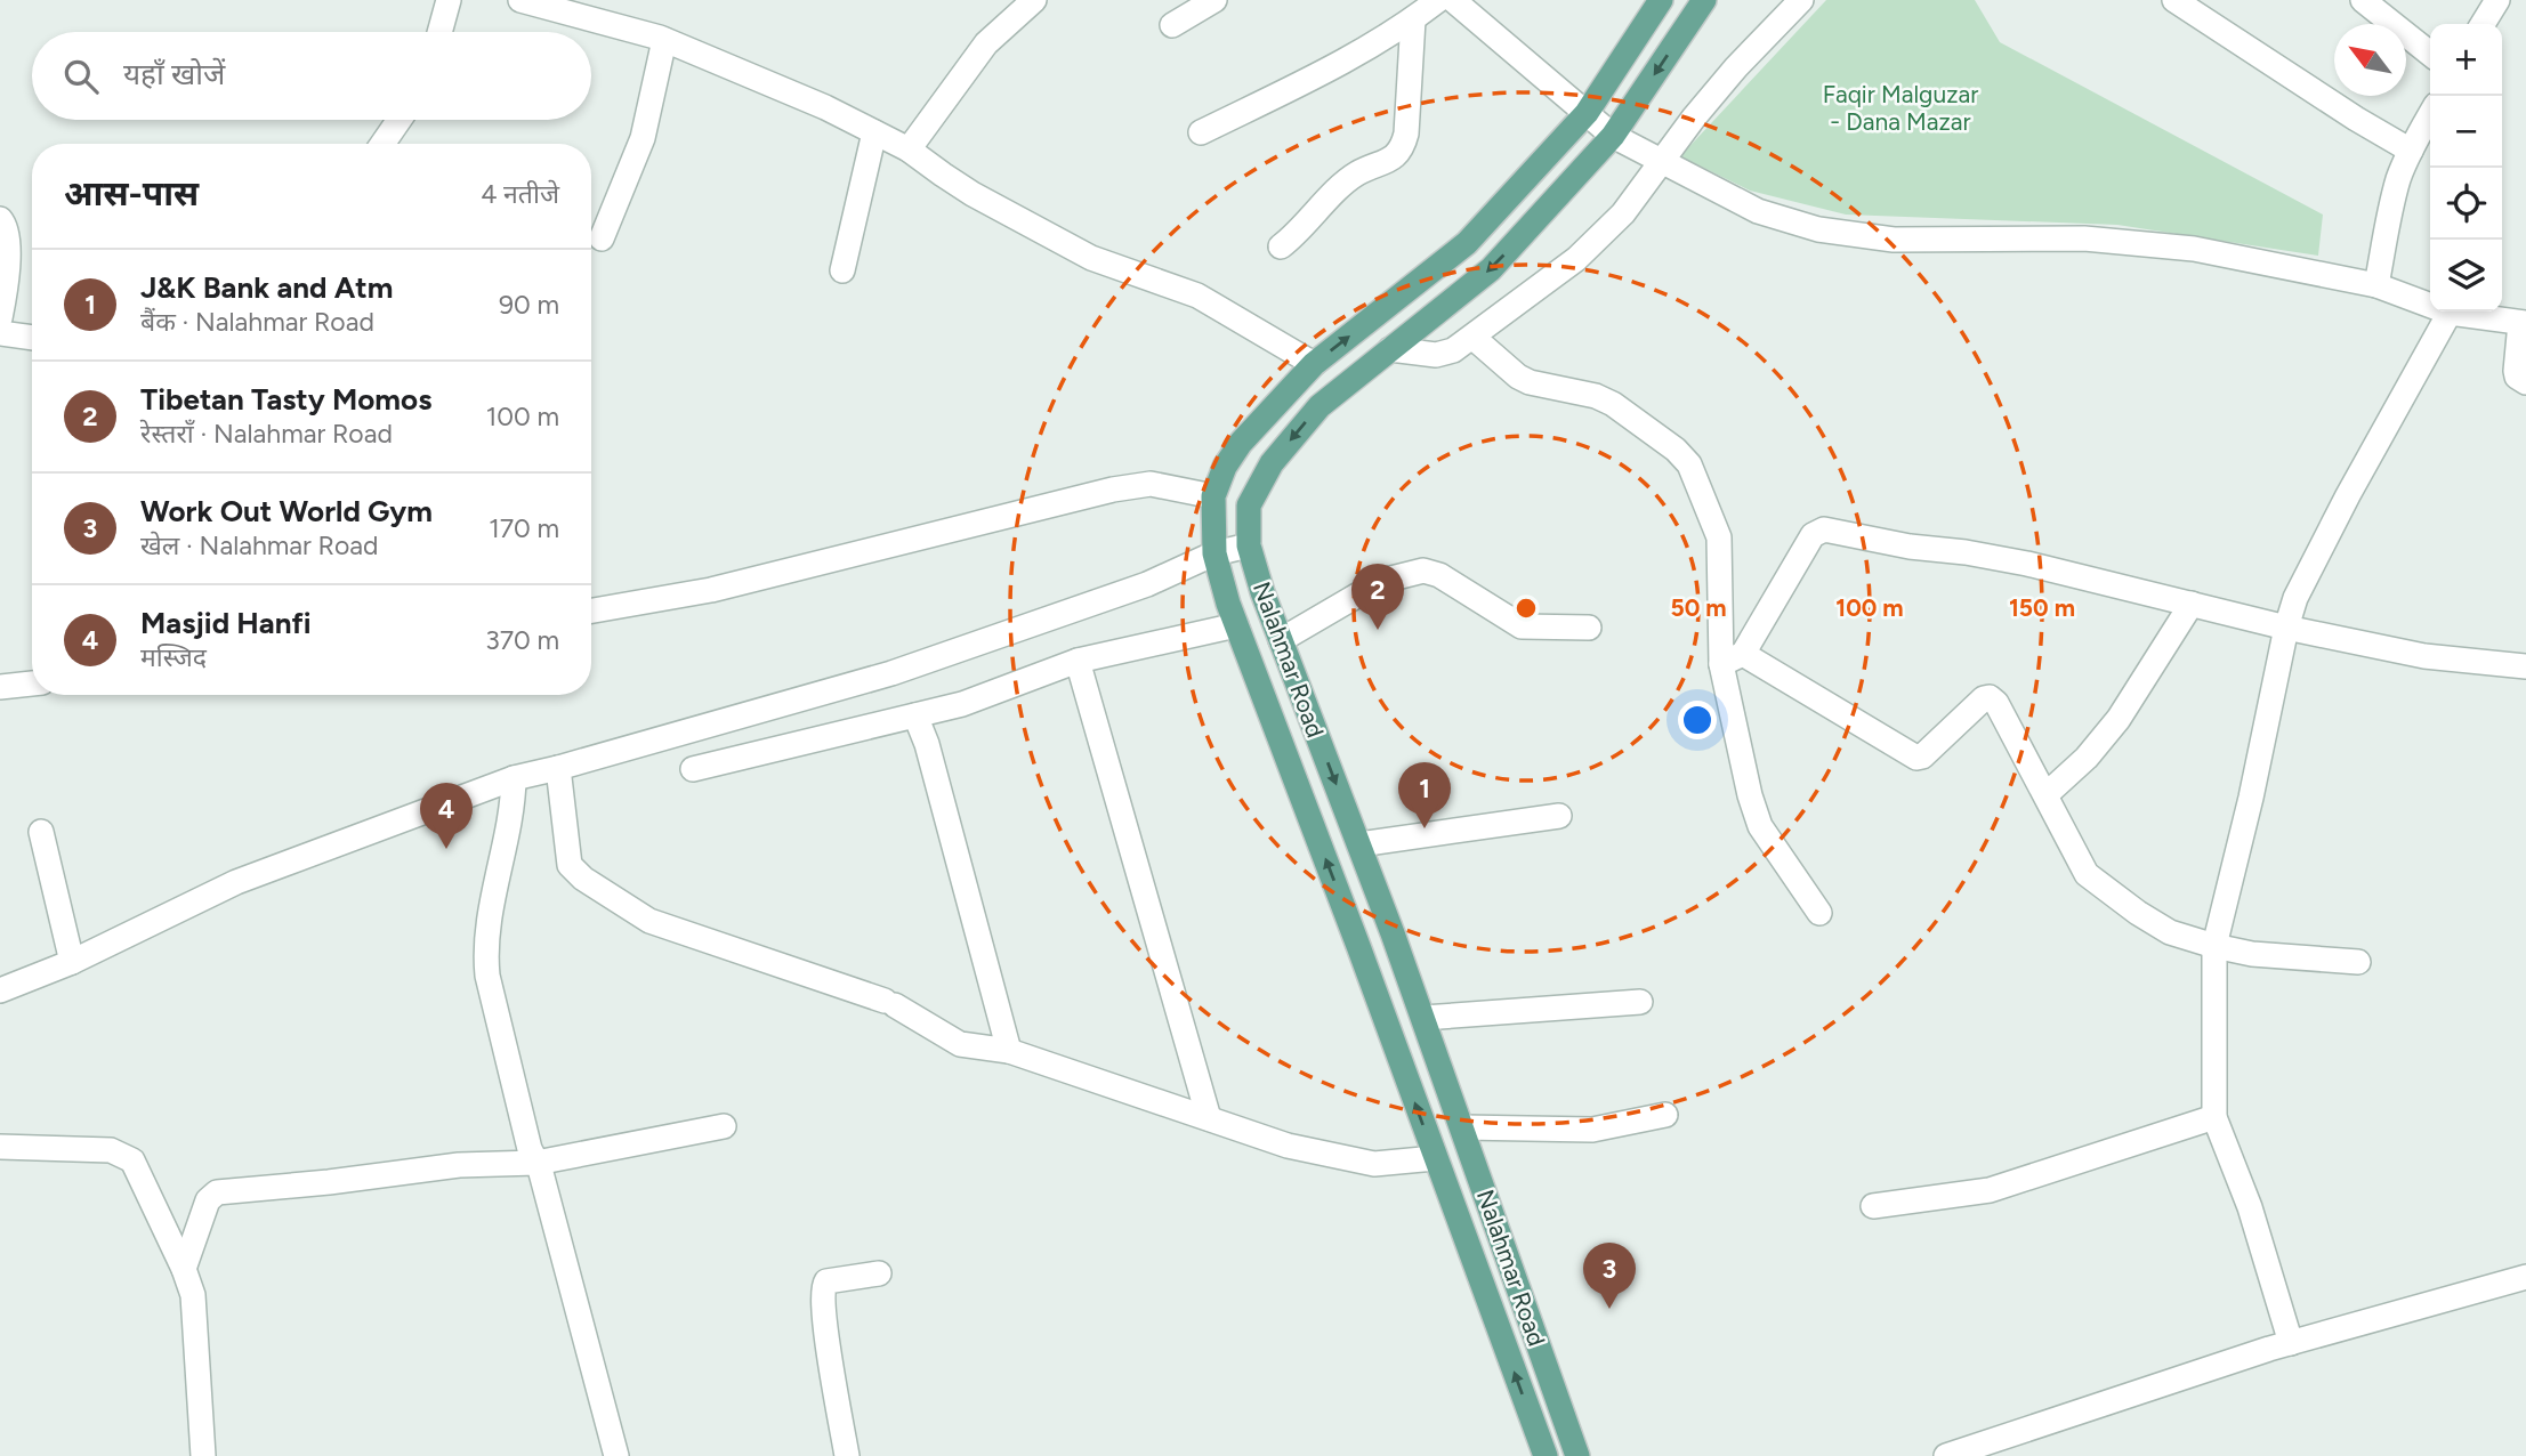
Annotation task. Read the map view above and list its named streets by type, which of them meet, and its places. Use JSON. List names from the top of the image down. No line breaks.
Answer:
{"streets":{"main road":["Nalahmar Road"]},"parks":["Faqir Malguzar - Dana Mazar"],"north":"top left","page":{"map_buttons":["+","−"],"search":"यहाँ खोजें","heading":["आस-पास","4 नतीजे"],"list":[{"mark":"1","name":"J&K Bank and Atm","note":"बैंक · Nalahmar Road","value":"90 m"},{"mark":"2","name":"Tibetan Tasty Momos","note":"रेस्तराँ · Nalahmar Road","value":"100 m"},{"mark":"3","name":"Work Out World Gym","note":"खेल · Nalahmar Road","value":"170 m"},{"mark":"4","name":"Masjid Hanfi","note":"मस्जिद","value":"370 m"}],"pins":["2","1","4","3"]},"rings":["50 m","100 m","150 m"]}
